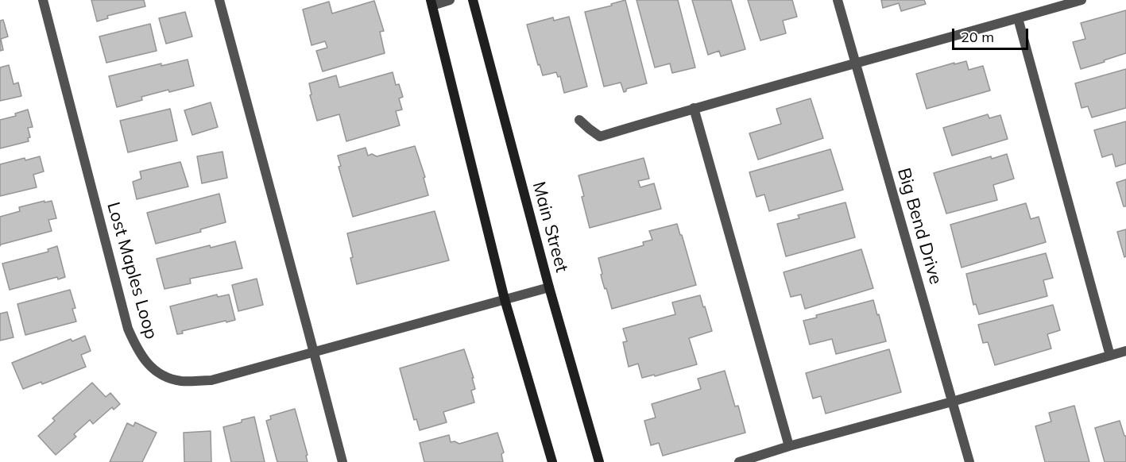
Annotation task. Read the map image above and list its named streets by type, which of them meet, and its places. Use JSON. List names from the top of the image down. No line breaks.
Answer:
{"streets":{"street":["Big Bend Drive","Main Street","Lost Maples Loop"]},"crossings":[["Main Street","Lost Maples Loop"]],"scale_bar":"20 m"}
